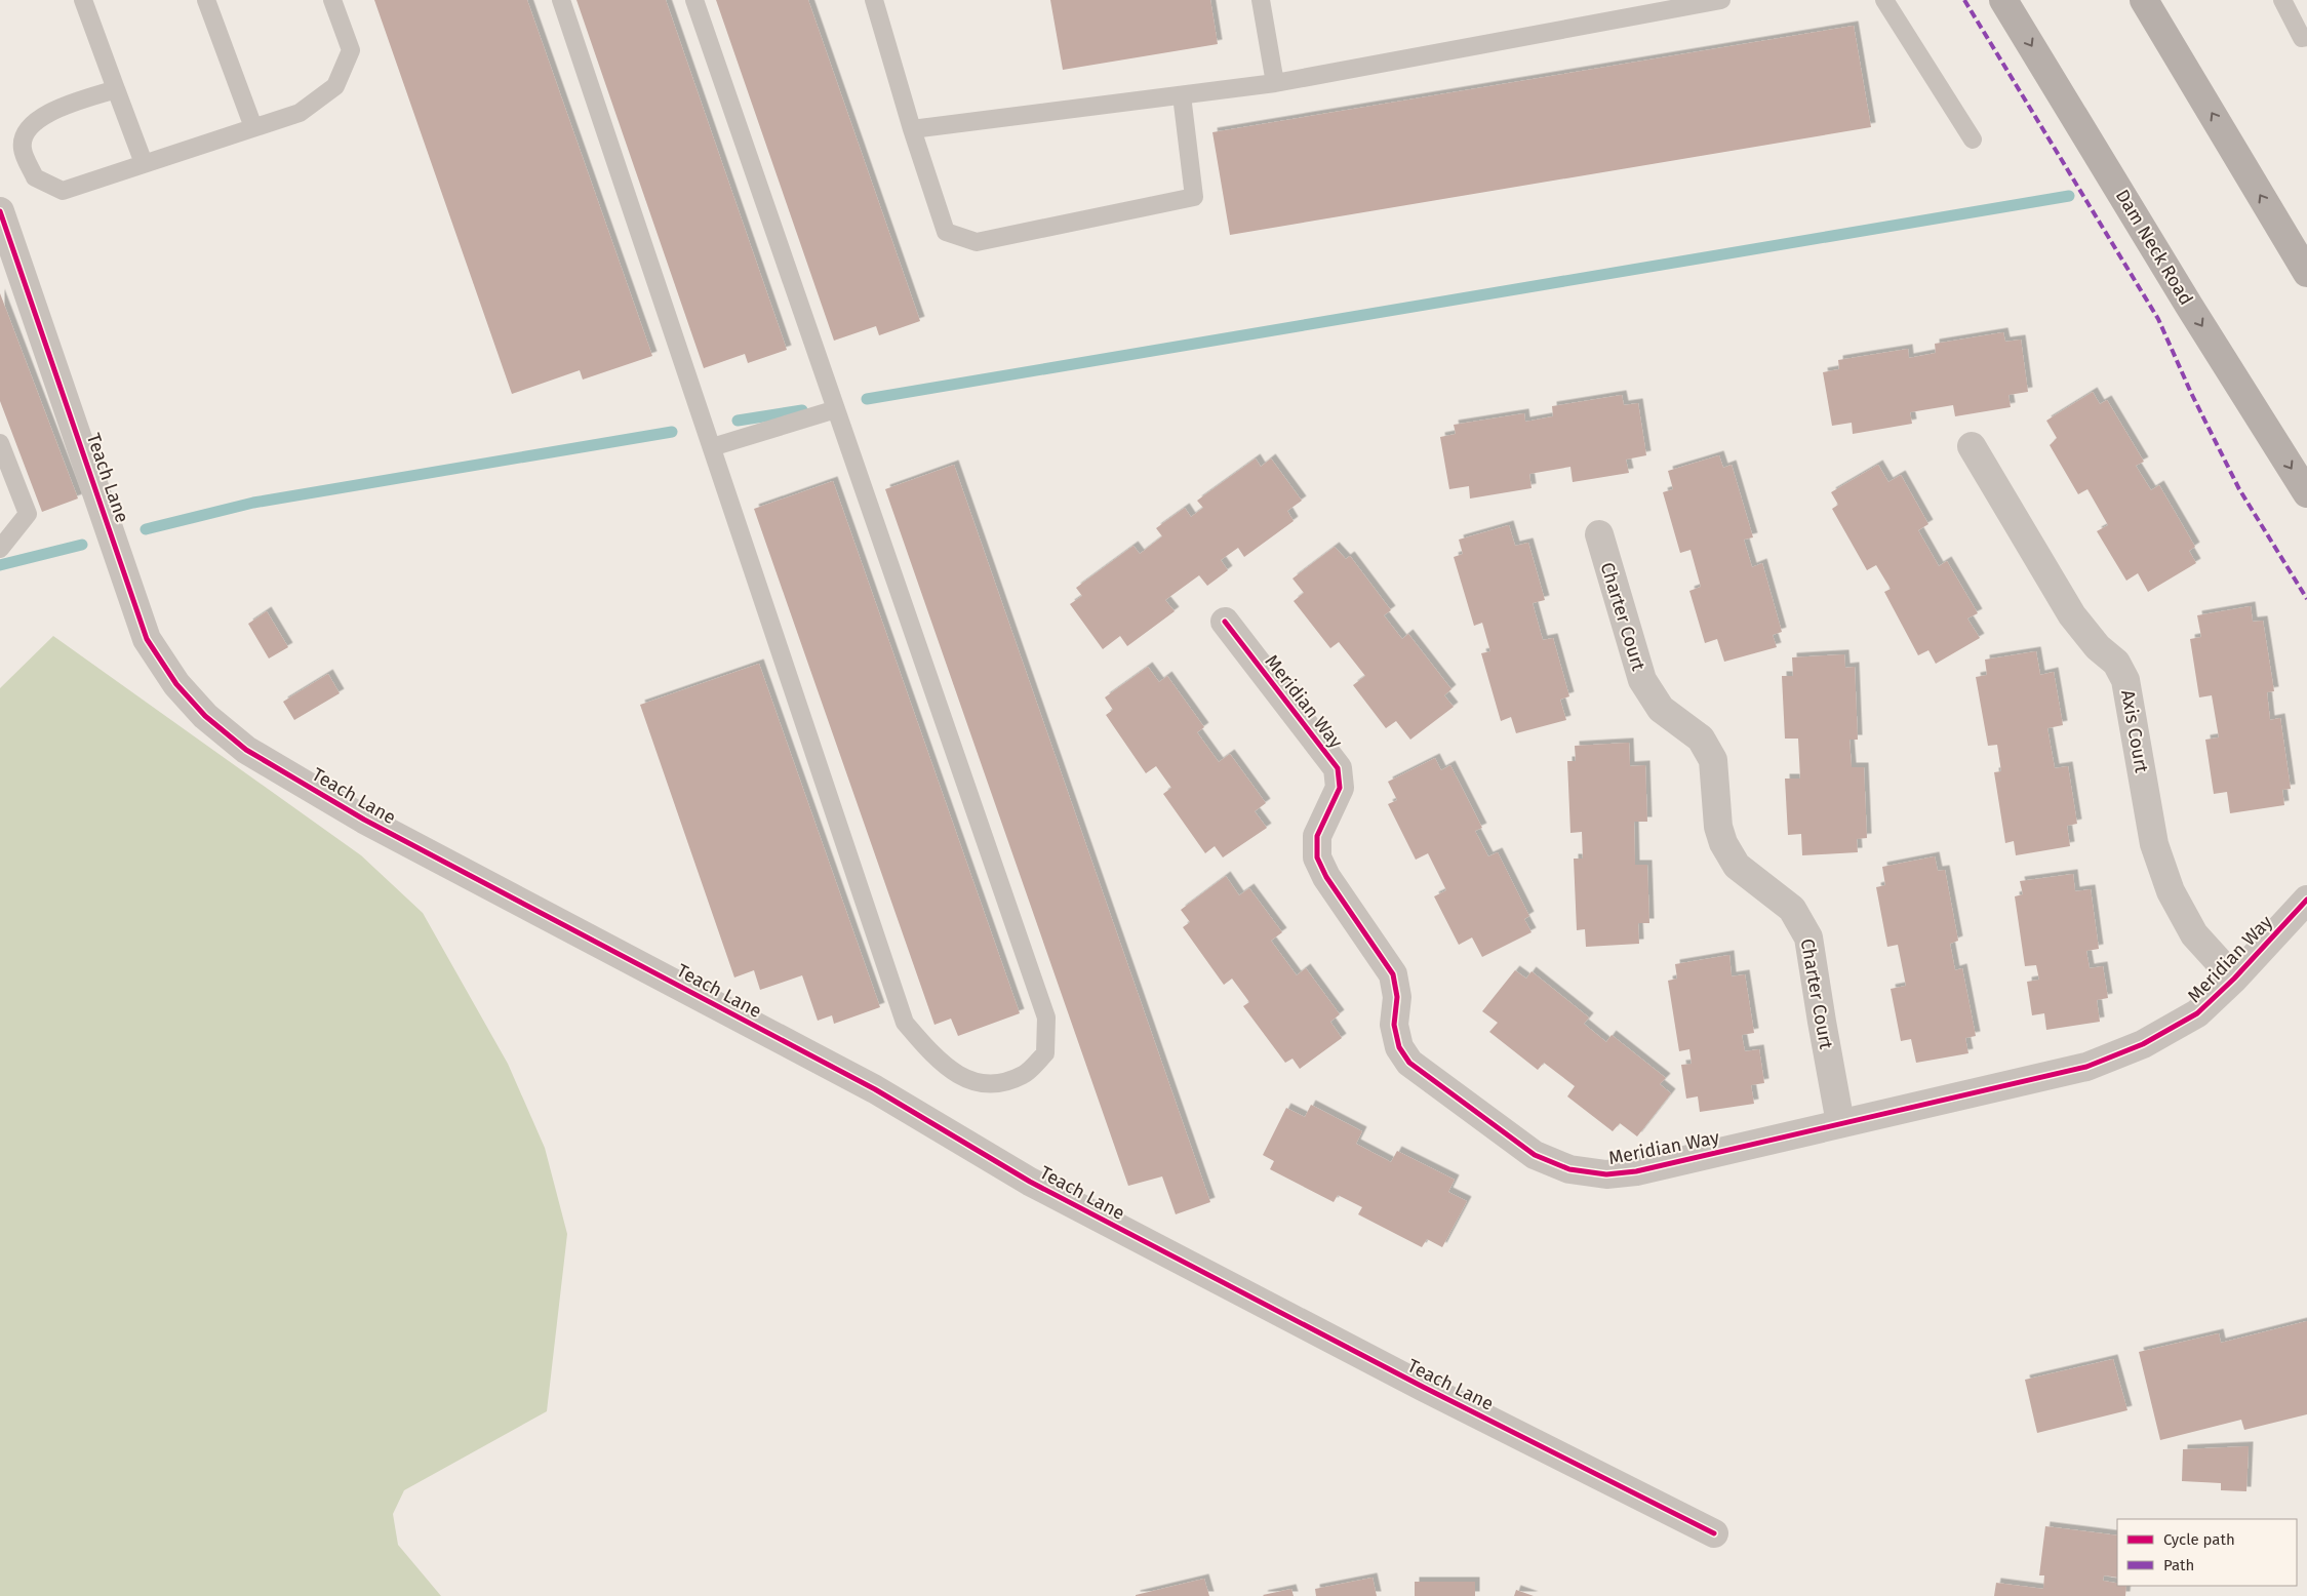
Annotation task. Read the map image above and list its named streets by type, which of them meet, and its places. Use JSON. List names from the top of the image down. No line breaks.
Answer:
{"streets":{"main road":["Dam Neck Road"],"street":["Teach Lane","Charter Court","Meridian Way","Axis Court"]},"crossings":[["Charter Court","Meridian Way"],["Meridian Way","Axis Court"]],"legend":["Cycle path","Path"]}
